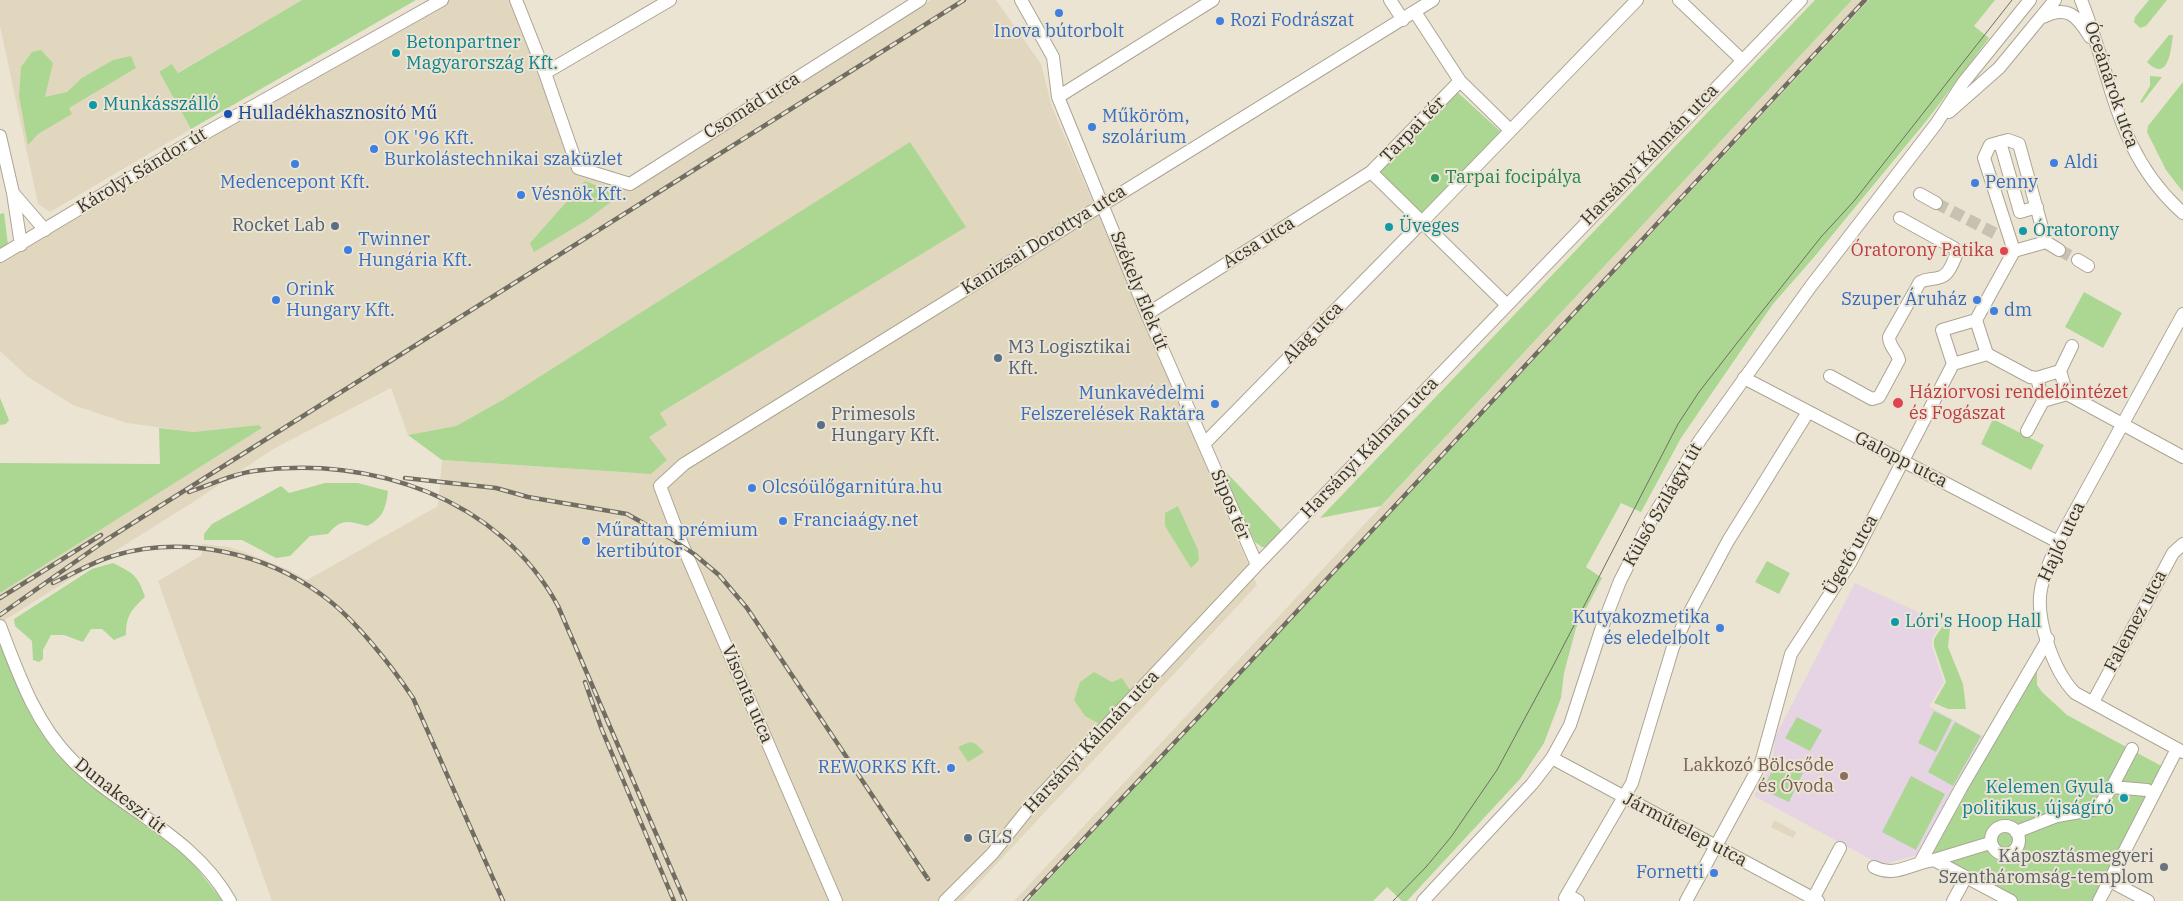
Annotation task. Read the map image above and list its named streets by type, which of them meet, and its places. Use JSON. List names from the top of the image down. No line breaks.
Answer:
{"streets":{"street":["Óceánárok utca","Csomád utca","Tarpai tér","Harsányi Kálmán utca","Károlyi Sándor út","Kanizsai Dorottya utca","Acsa utca","Székely Elek út","Alag utca","Galopp utca","Sipos tér","Külső Szilágyi út","Hajló utca","Ügető utca","Falemez utca","Visonta utca","Dunakeszi út","Járműtelep utca"]},"crossings":[["Tarpai tér","Harsányi Kálmán utca"],["Tarpai tér","Acsa utca"],["Tarpai tér","Alag utca"],["Harsányi Kálmán utca","Sipos tér"],["Kanizsai Dorottya utca","Székely Elek út"],["Kanizsai Dorottya utca","Visonta utca"],["Acsa utca","Székely Elek út"],["Székely Elek út","Alag utca"],["Székely Elek út","Sipos tér"],["Alag utca","Sipos tér"],["Galopp utca","Külső Szilágyi út"],["Galopp utca","Hajló utca"],["Galopp utca","Ügető utca"],["Külső Szilágyi út","Járműtelep utca"],["Hajló utca","Falemez utca"],["Ügető utca","Járműtelep utca"]],"places":["Inova bútorbolt","Rozi Fodrászat","Betonpartner Magyarország Kft.","Munkásszálló","Hulladékhasznosító Mű","Műköröm, szolárium","OK '96 Kft. Burkolástechnikai szaküzlet","Aldi","Medencepont Kft.","Tarpai focipálya","Penny","Vésnök Kft.","Rocket Lab","Üveges","Óratorony","Twinner Hungária Kft.","Óratorony Patika","Orink Hungary Kft.","Szuper Áruház","dm","M3 Logisztikai Kft.","Háziorvosi rendelőintézet és Fogászat","Munkavédelmi Felszerelések Raktára","Primesols Hungary Kft.","Olcsóülőgarnitúra.hu","Franciaágy.net","Műrattan prémium kertibútor","Lóri's Hoop Hall","Kutyakozmetika és eledelbolt","REWORKS Kft.","Lakkozó Bölcsőde és Óvoda","Kelemen Gyula politikus, újságíró","GLS","Káposztásmegyeri Szentháromság-templom","Fornetti"]}
